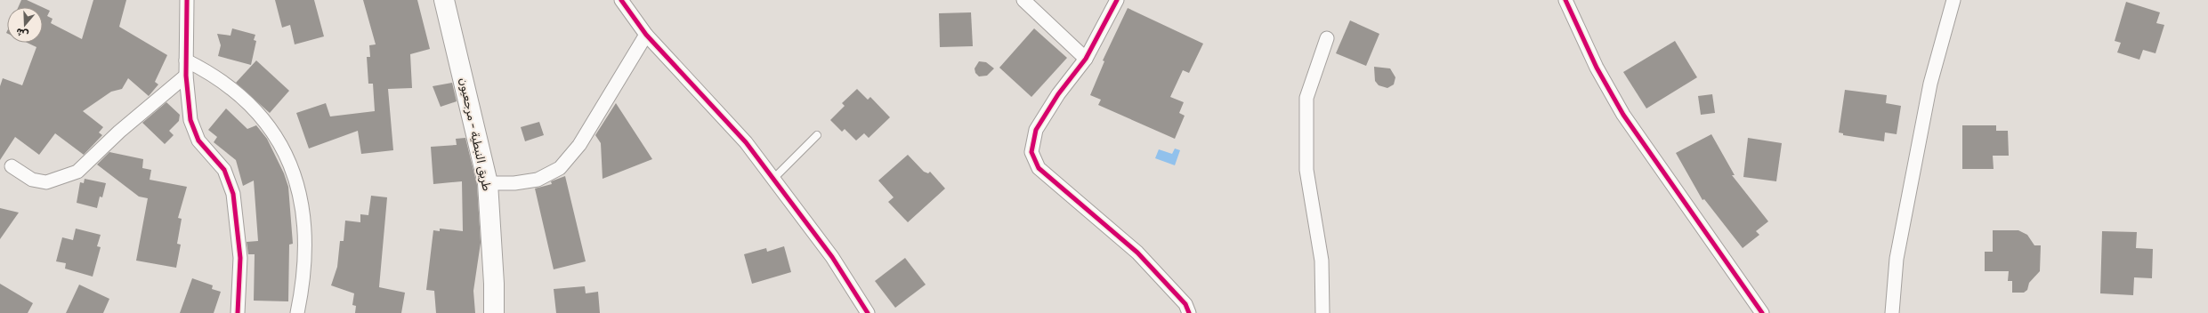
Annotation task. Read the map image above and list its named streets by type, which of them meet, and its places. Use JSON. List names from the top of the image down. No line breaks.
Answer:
{"streets":{"main road":["طريق النبطية - مرجعيون"]},"north":"bottom"}
